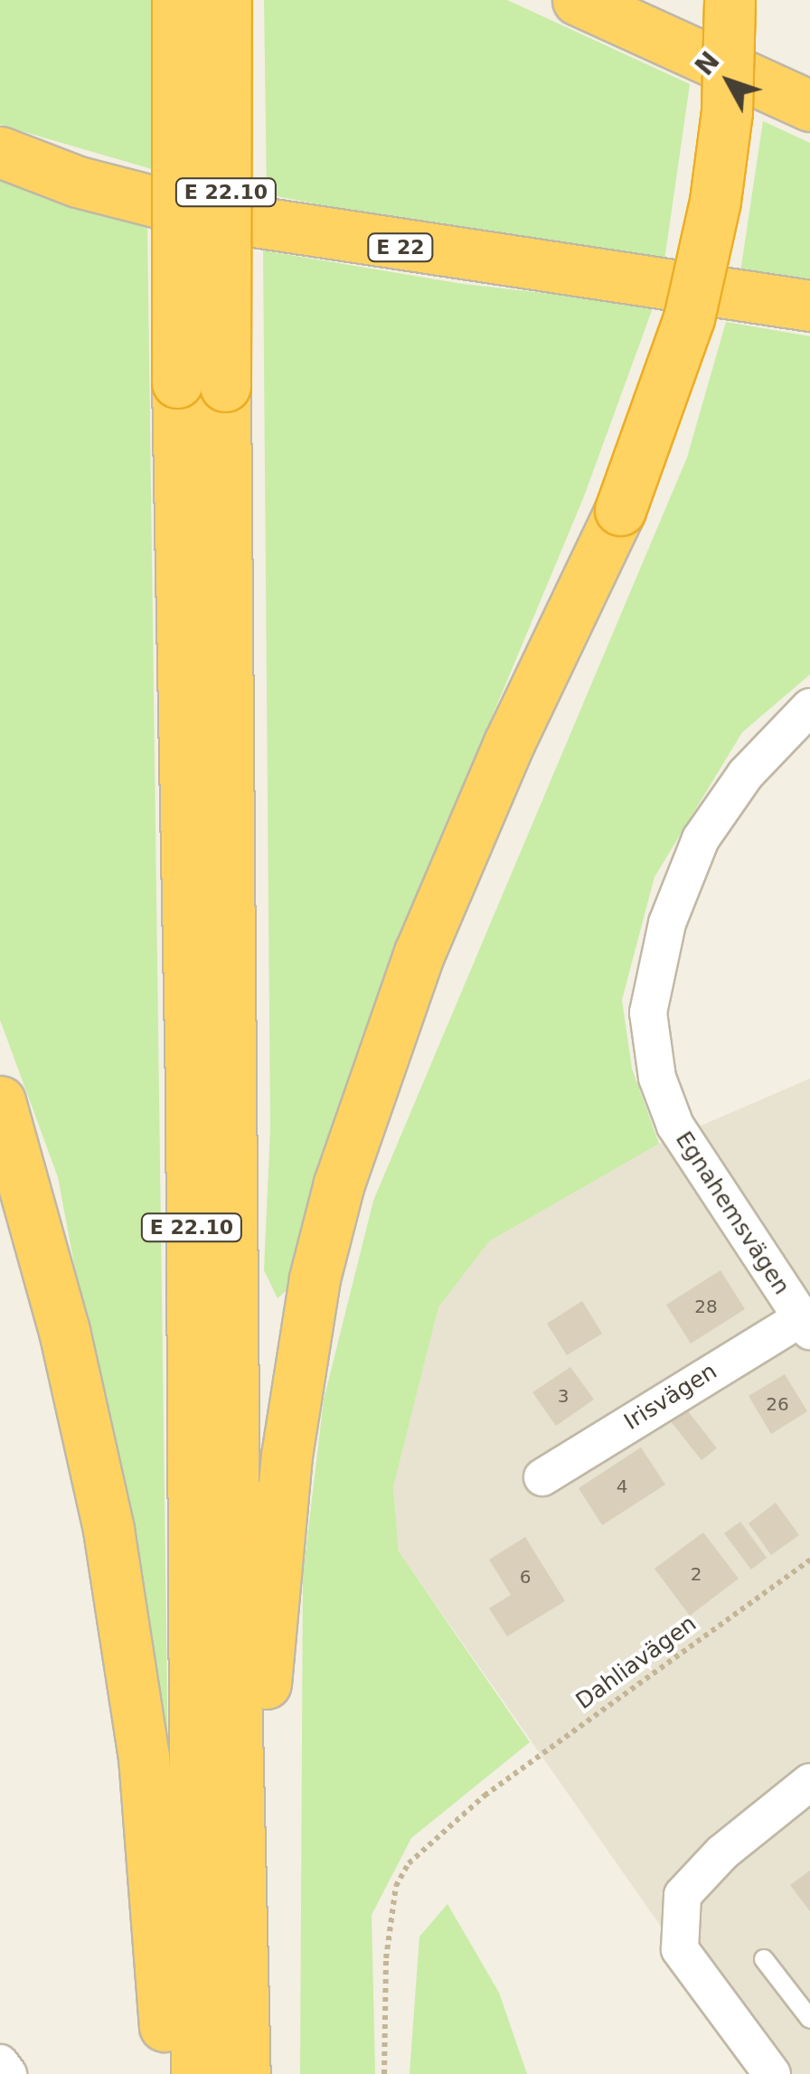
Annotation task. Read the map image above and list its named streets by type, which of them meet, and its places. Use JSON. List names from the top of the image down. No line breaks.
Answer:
{"streets":{"highway":["E 22.10","E 22"],"street":["Egnahemsvägen","Irisvägen"],"path":["Dahliavägen"]},"crossings":[["Egnahemsvägen","Irisvägen"]],"house_numbers":["28","3","26","4","2","6"],"north":"top left"}
